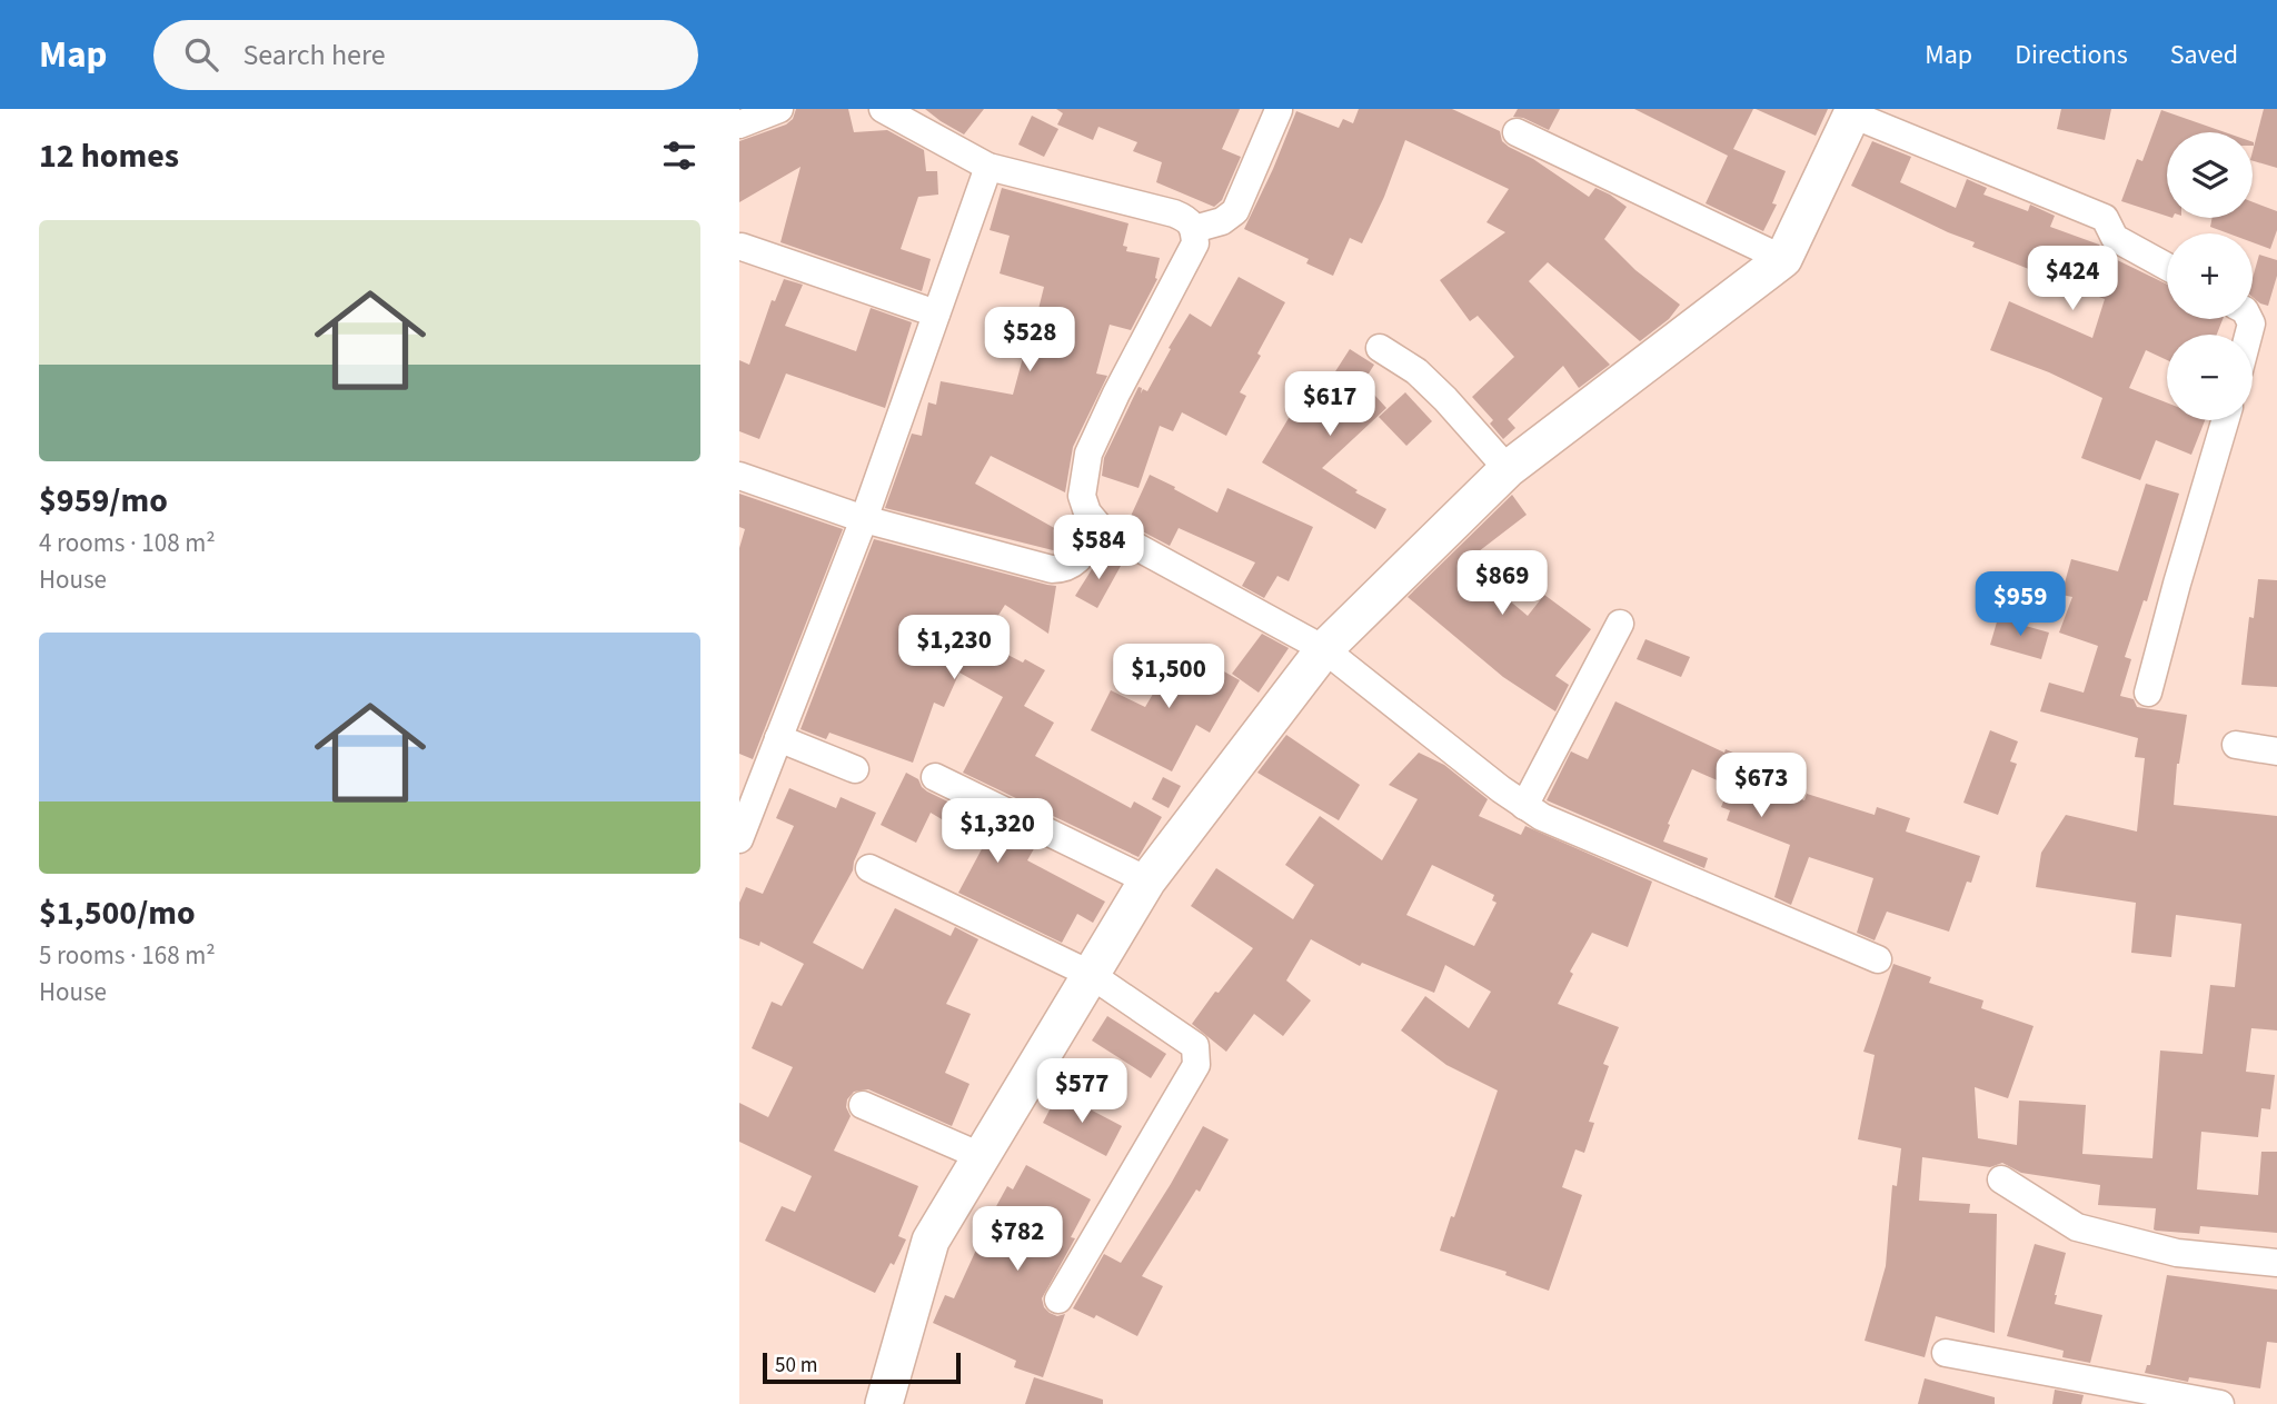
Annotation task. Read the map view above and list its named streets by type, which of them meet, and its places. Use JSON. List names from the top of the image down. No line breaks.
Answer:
{"scale_bar":"50 m","page":{"header":"Map","search":"Search here","nav":["Map","Directions","Saved"],"heading":"12 homes","map_buttons":["+","−"],"list":[{"name":"$959/mo","note":"4 rooms · 108 m² · House"},{"name":"$1,500/mo","note":"5 rooms · 168 m² · House"}],"price":["$424","$528","$617","$584","$869","$959","$1,230","$1,500","$673","$1,320","$577","$782"],"scale":"50 m"}}
